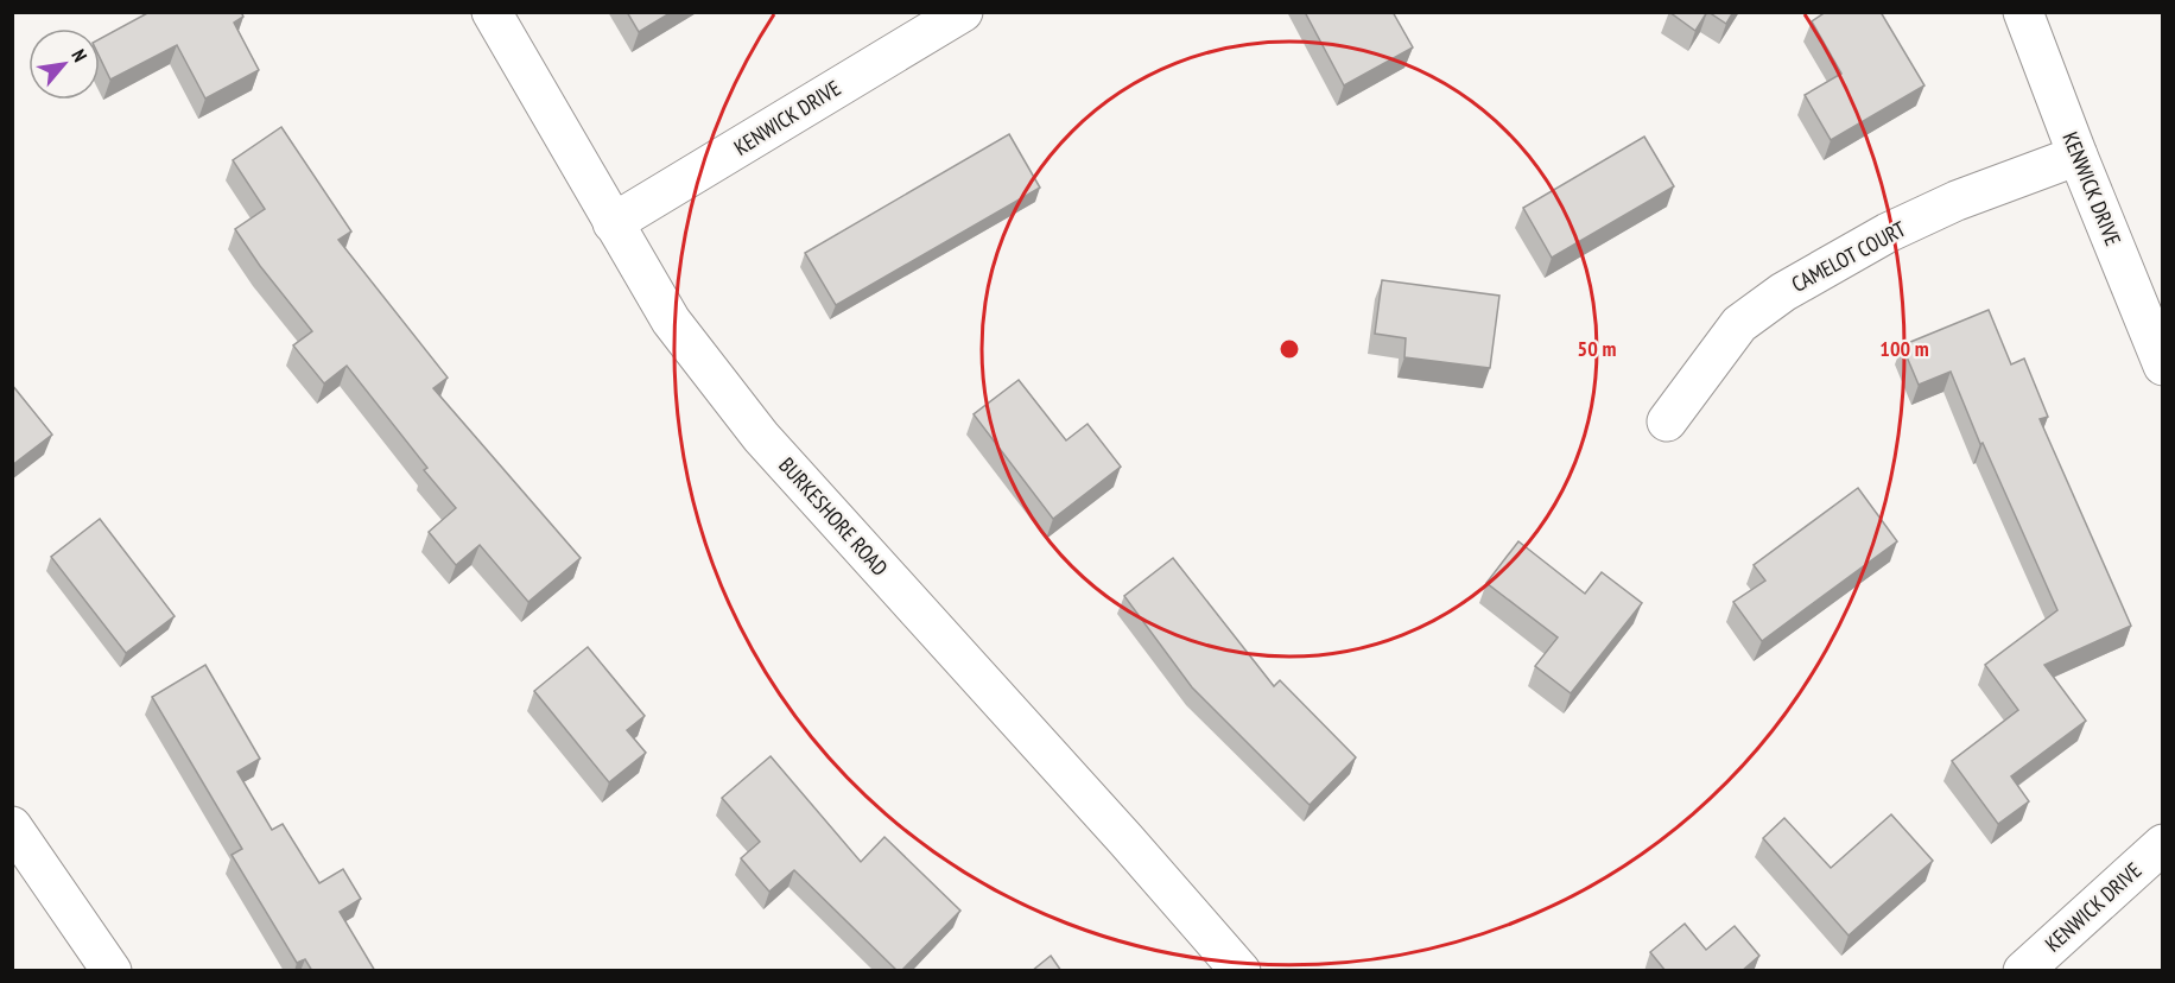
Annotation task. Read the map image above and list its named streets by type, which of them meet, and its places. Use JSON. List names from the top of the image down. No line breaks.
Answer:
{"streets":{"street":["KENWICK DRIVE","CAMELOT COURT","BURKESHORE ROAD"]},"crossings":[["KENWICK DRIVE","CAMELOT COURT"],["KENWICK DRIVE","BURKESHORE ROAD"]],"north":"top right","rings":["50 m","100 m"]}
